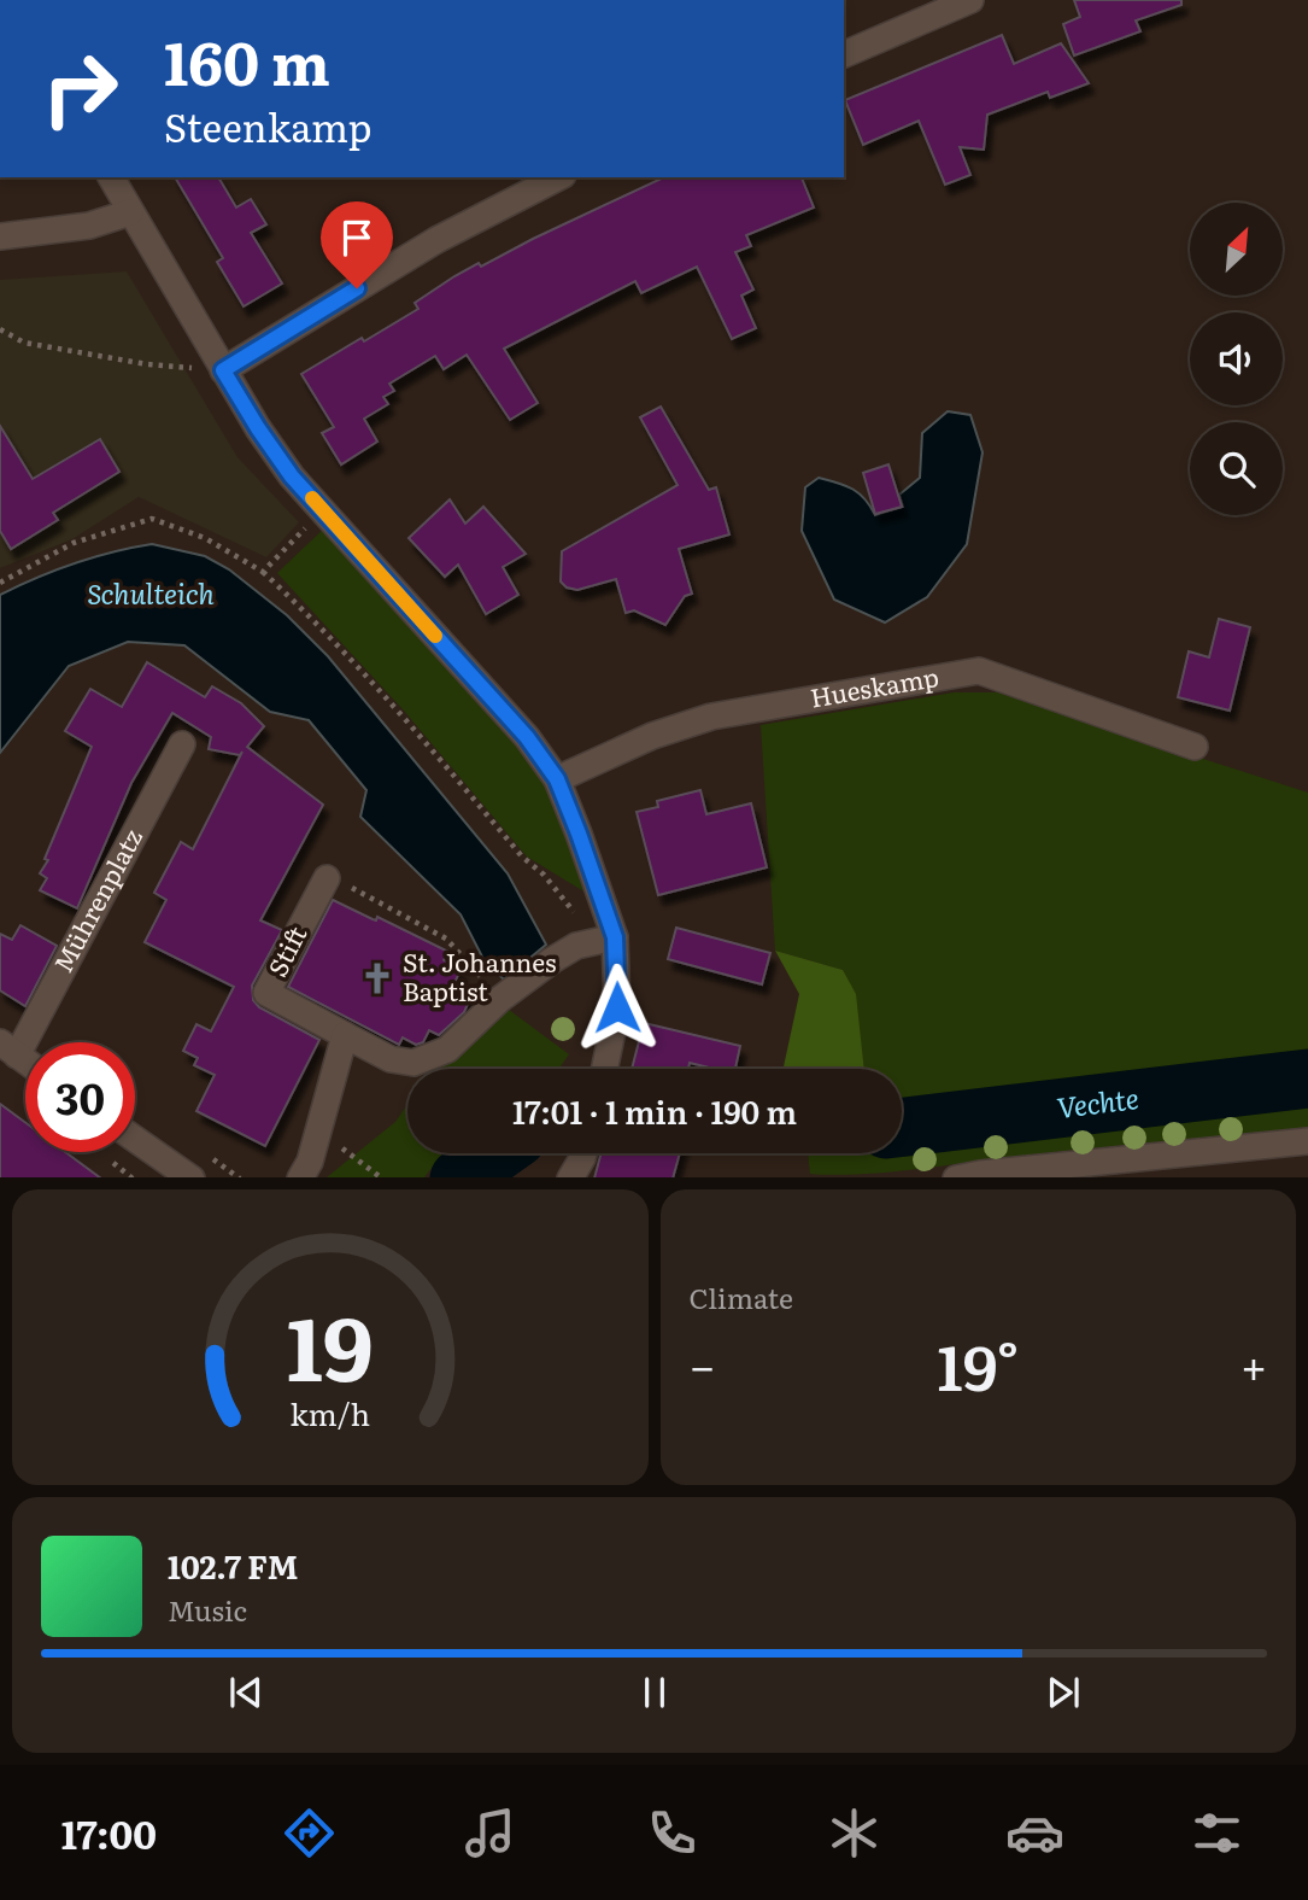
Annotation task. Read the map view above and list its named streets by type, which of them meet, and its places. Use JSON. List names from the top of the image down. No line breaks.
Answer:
{"streets":{"street":["Hueskamp","Mührenplatz","Stift"]},"water":["Schulteich","Vechte"],"places":{"church":["St. Johannes Baptist"]},"north":"top right","page":{"turn":["160 m","Steenkamp"],"limit":"30","trip":"17:01 · 1 min · 190 m","tile":"Climate","heat":["−","19°","+"],"song":["102.7 FM","Music"],"tabs":"17:00","gauge":["19","km/h"]}}
